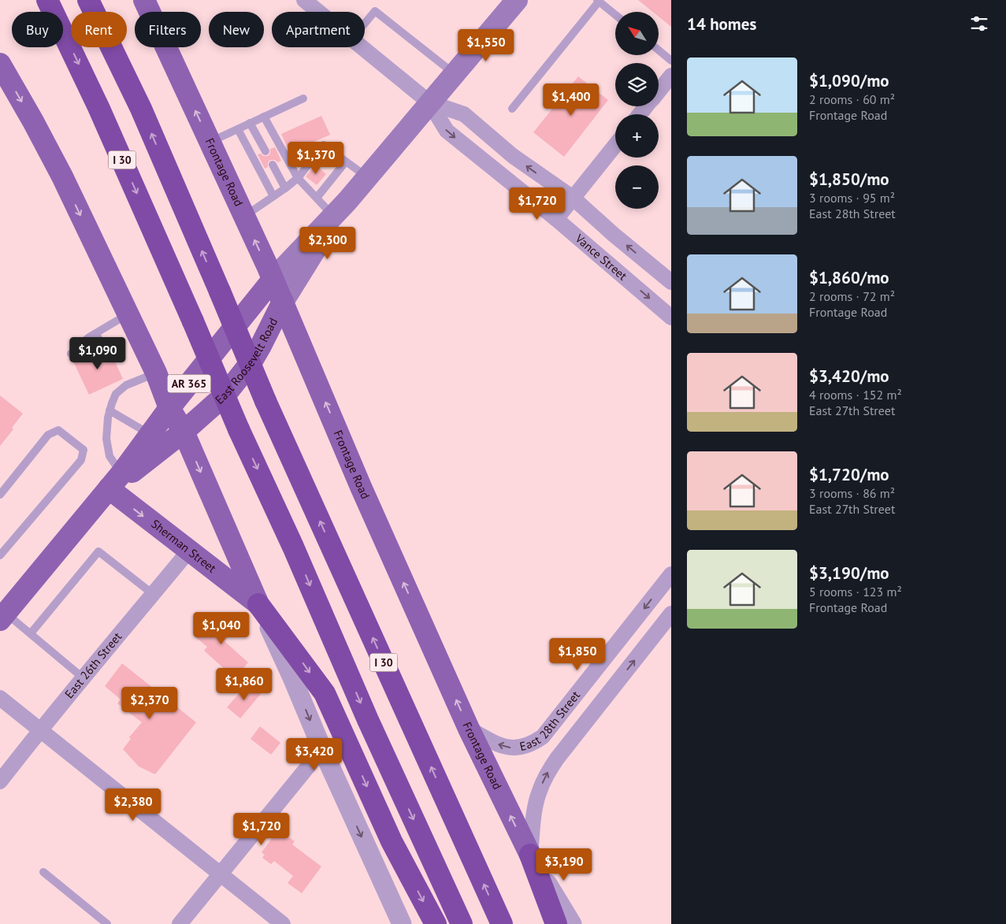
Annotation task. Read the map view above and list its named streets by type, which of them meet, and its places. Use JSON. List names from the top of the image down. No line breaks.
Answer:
{"streets":{"highway":["I 30"],"main road":["Frontage Road","East Roosevelt Road","AR 365","Sherman Street"],"street":["Vance Street","East 26th Street","East 28th Street"]},"crossings":[["Frontage Road","East Roosevelt Road"],["Frontage Road","East 28th Street"],["Vance Street","East Roosevelt Road"],["East Roosevelt Road","Sherman Street"],["Sherman Street","East 26th Street"]],"north":"top left","page":{"heading":"14 homes","map_buttons":["+","−"],"chip":["Buy","Rent","Filters","New","Apartment"],"price":["$1,550","$1,400","$1,370","$1,720","$2,300","$1,090","$1,040","$1,850","$1,860","$2,370","$3,420","$2,380","$1,720","$3,190"],"list":[{"name":"$1,090/mo","note":"2 rooms · 60 m² · Frontage Road"},{"name":"$1,850/mo","note":"3 rooms · 95 m² · East 28th Street"},{"name":"$1,860/mo","note":"2 rooms · 72 m² · Frontage Road"},{"name":"$3,420/mo","note":"4 rooms · 152 m² · East 27th Street"},{"name":"$1,720/mo","note":"3 rooms · 86 m² · East 27th Street"},{"name":"$3,190/mo","note":"5 rooms · 123 m² · Frontage Road"}]}}
